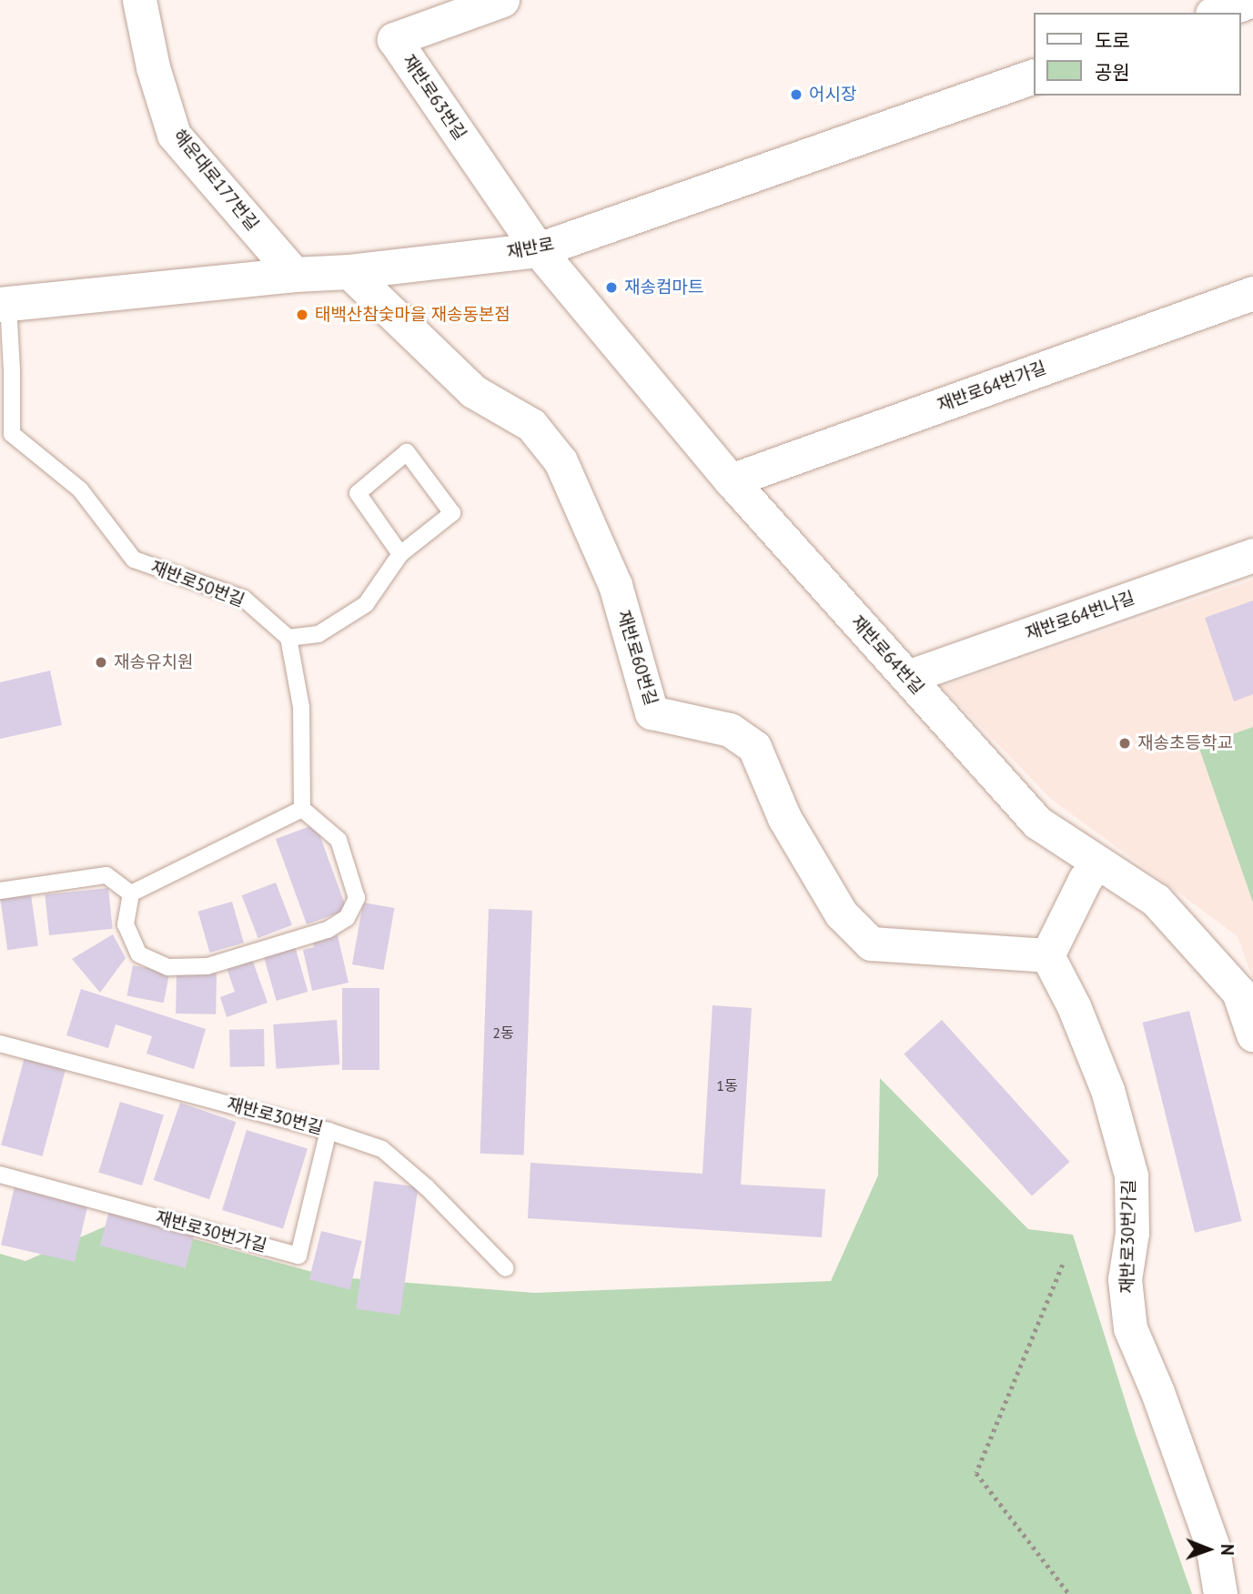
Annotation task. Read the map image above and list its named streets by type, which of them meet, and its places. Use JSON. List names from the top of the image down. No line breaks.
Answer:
{"streets":{"main road":["재반로"],"street":["재반로63번길","해운대로177번길","재반로64번가길","재반로64번나길","재반로64번길","재반로60번길","재반로30번가길"],"lane":["재반로50번길","재반로30번길"]},"crossings":[["재반로63번길","재반로"],["재반로63번길","재반로64번길"],["해운대로177번길","재반로"],["재반로","재반로50번길"],["재반로","재반로64번길"],["재반로","재반로60번길"],["재반로64번가길","재반로64번길"],["재반로64번나길","재반로64번길"],["재반로60번길","재반로30번가길"],["재반로30번길","재반로30번가길"]],"places":["어시장","재송컴마트","태백산참숯마을 재송동본점","재송유치원","재송초등학교"],"house_numbers":["2동","1동"],"legend":["도로","공원"],"north":"right"}
